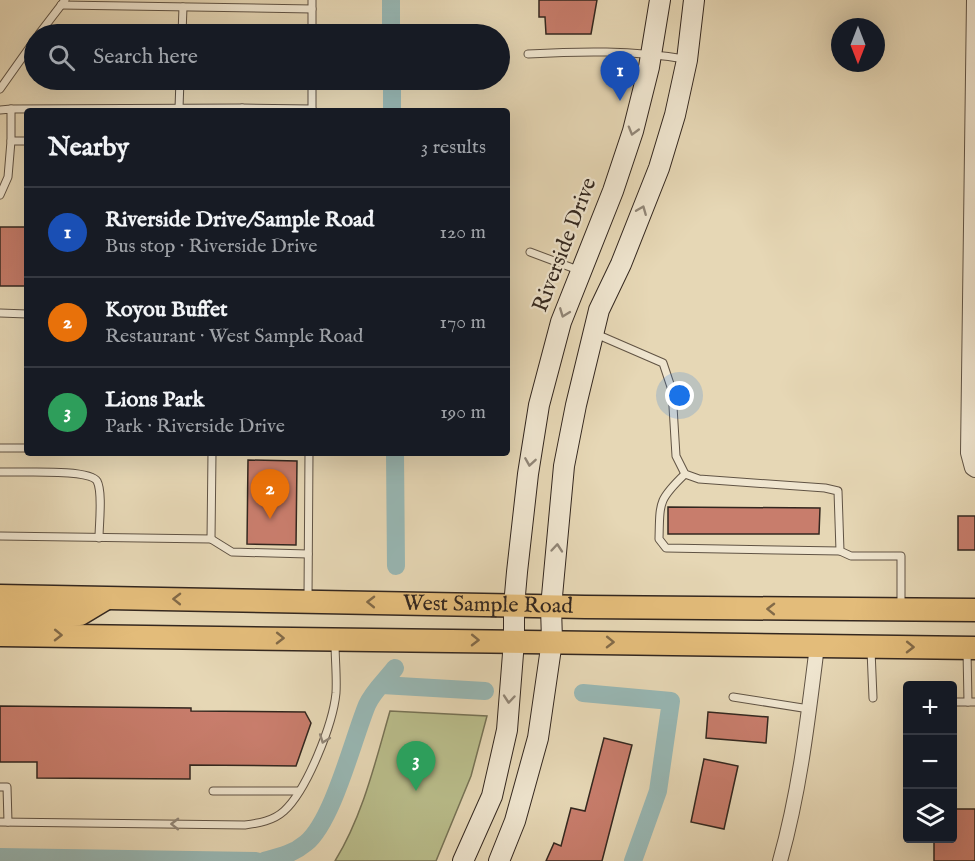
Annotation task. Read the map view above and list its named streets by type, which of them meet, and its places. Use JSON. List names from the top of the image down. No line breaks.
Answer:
{"streets":{"main road":["West Sample Road"],"street":["Riverside Drive"]},"crossings":[["Riverside Drive","West Sample Road"]],"north":"bottom","page":{"search":"Search here","pins":["1","2","3"],"heading":["Nearby","3 results"],"list":[{"mark":"1","name":"Riverside Drive/Sample Road","note":"Bus stop · Riverside Drive","value":"120 m"},{"mark":"2","name":"Koyou Buffet","note":"Restaurant · West Sample Road","value":"170 m"},{"mark":"3","name":"Lions Park","note":"Park · Riverside Drive","value":"190 m"}],"map_buttons":["+","−"]}}
